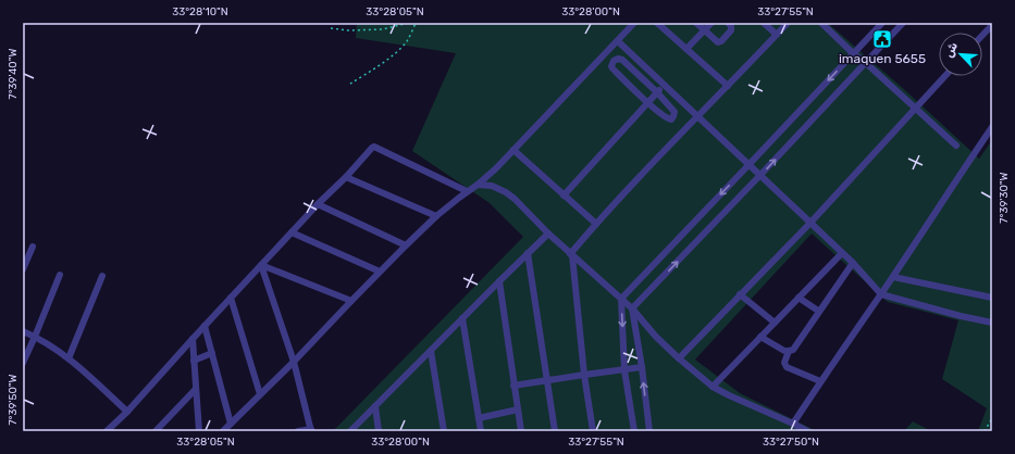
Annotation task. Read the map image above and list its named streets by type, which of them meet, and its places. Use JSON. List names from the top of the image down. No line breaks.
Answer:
{"places":{"public building":["imaquen 5655"]},"north":"top left","coordinates":["33°28'10\"N","33°28'05\"N","33°28'00\"N","33°27'55\"N","7°39'40\"W","7°39'30\"W","7°39'50\"W","33°27'50\"N"]}
